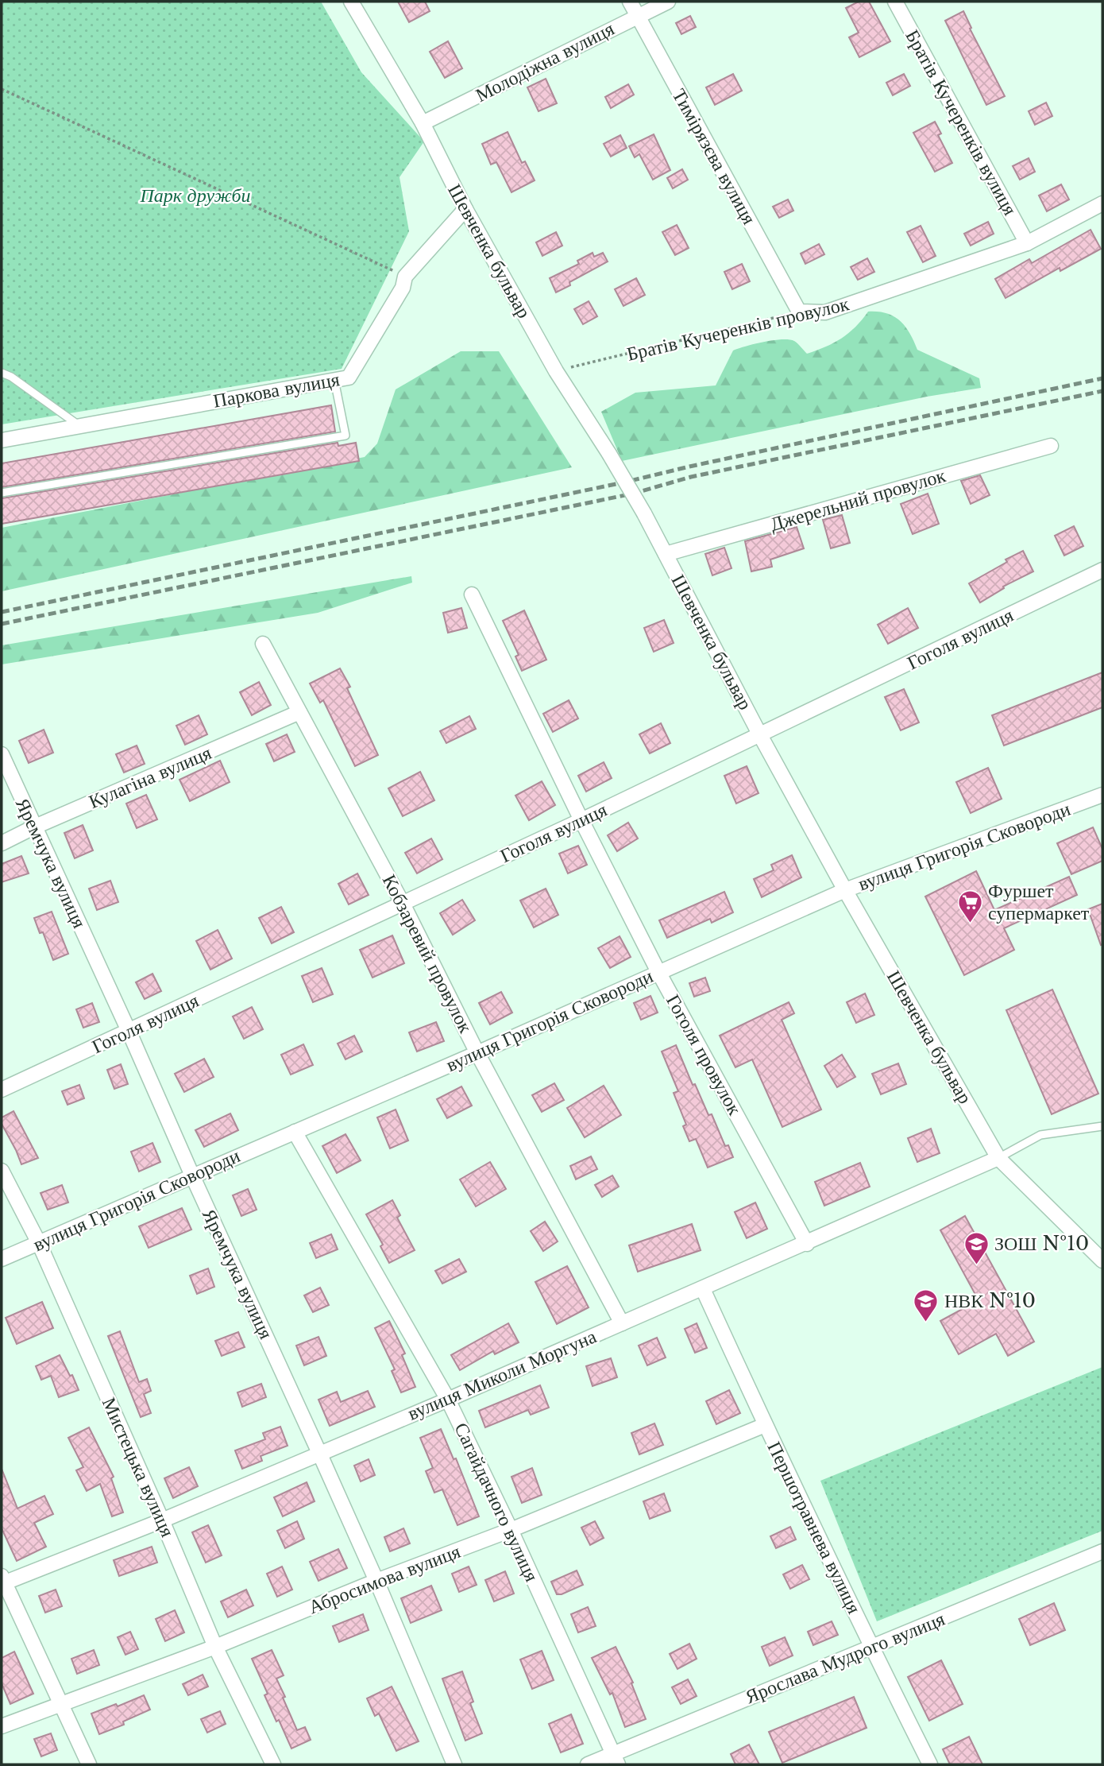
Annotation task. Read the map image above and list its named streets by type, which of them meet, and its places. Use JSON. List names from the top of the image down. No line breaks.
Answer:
{"streets":{"street":["Молодіжна вулиця","Братів Кучеренків вулиця","Тимірязєва вулиця","Шевченка бульвар","Братів Кучеренків провулок","Паркова вулиця","Джерельний провулок","Гоголя вулиця","Кулагіна вулиця","вулиця Григорія Сковороди","Яремчука вулиця","Кобзаревий провулок","Гоголя провулок","вулиця Миколи Моргуна","Мистецька вулиця","Сагайдачного вулиця","Першотравнева вулиця","Абросимова вулиця","Ярослава Мудрого вулиця"]},"crossings":[["Молодіжна вулиця","Тимірязєва вулиця"],["Молодіжна вулиця","Шевченка бульвар"],["Братів Кучеренків вулиця","Братів Кучеренків провулок"],["Тимірязєва вулиця","Братів Кучеренків провулок"],["Шевченка бульвар","Братів Кучеренків провулок"],["Шевченка бульвар","Паркова вулиця"],["Шевченка бульвар","Джерельний провулок"],["Шевченка бульвар","Гоголя вулиця"],["Шевченка бульвар","вулиця Григорія Сковороди"],["Шевченка бульвар","вулиця Миколи Моргуна"],["Гоголя вулиця","Яремчука вулиця"],["Гоголя вулиця","Кобзаревий провулок"],["Гоголя вулиця","Гоголя провулок"],["Кулагіна вулиця","Яремчука вулиця"],["Кулагіна вулиця","Кобзаревий провулок"],["вулиця Григорія Сковороди","Яремчука вулиця"],["вулиця Григорія Сковороди","Кобзаревий провулок"],["вулиця Григорія Сковороди","Гоголя провулок"],["вулиця Григорія Сковороди","Мистецька вулиця"],["вулиця Григорія Сковороди","Сагайдачного вулиця"],["Яремчука вулиця","вулиця Миколи Моргуна"],["Яремчука вулиця","Абросимова вулиця"],["Кобзаревий провулок","вулиця Миколи Моргуна"],["Гоголя провулок","вулиця Миколи Моргуна"],["вулиця Миколи Моргуна","Мистецька вулиця"],["вулиця Миколи Моргуна","Сагайдачного вулиця"],["вулиця Миколи Моргуна","Першотравнева вулиця"],["Мистецька вулиця","Абросимова вулиця"],["Сагайдачного вулиця","Абросимова вулиця"],["Сагайдачного вулиця","Ярослава Мудрого вулиця"],["Першотравнева вулиця","Абросимова вулиця"],["Першотравнева вулиця","Ярослава Мудрого вулиця"]],"parks":["Парк дружби"],"places":{"supermarket":["Фуршет супермаркет"],"school or university":["ЗОШ №10","НВК №10"]}}
